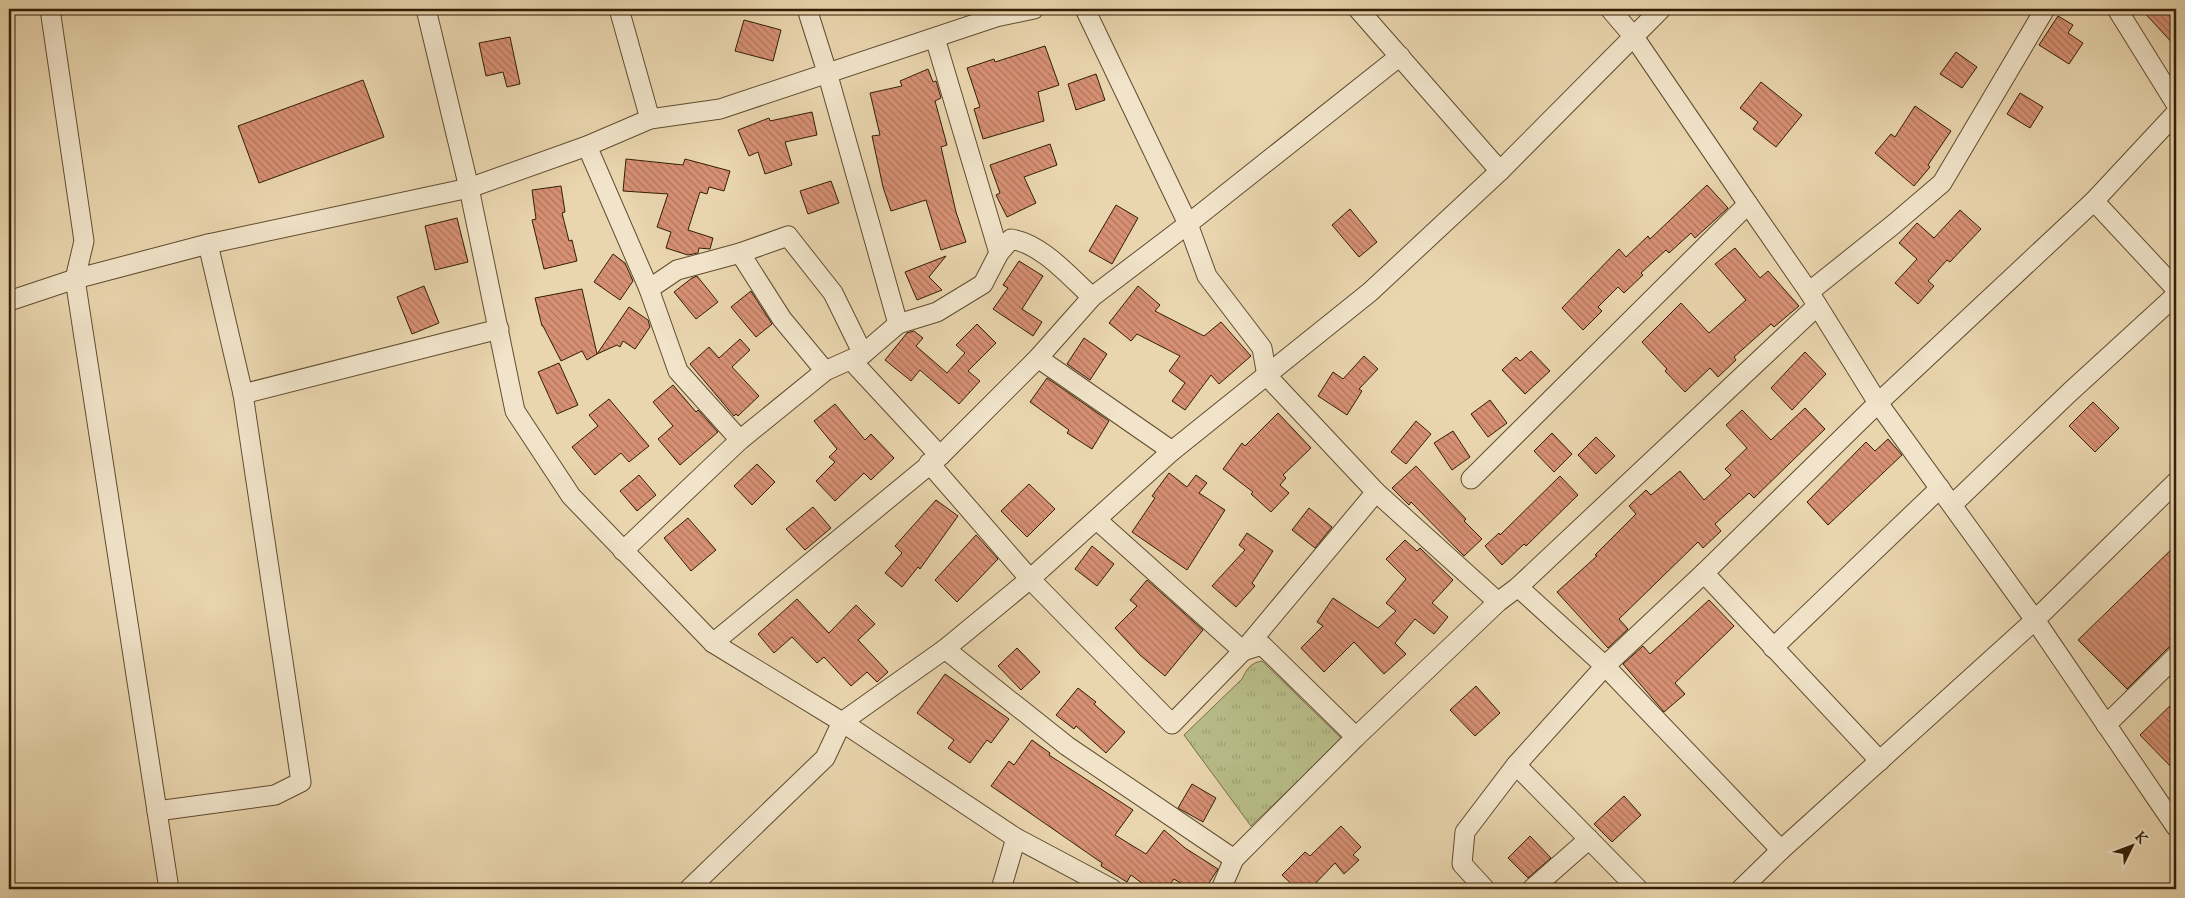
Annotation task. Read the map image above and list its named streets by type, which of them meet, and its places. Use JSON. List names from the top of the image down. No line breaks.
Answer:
{"north":"top right"}
